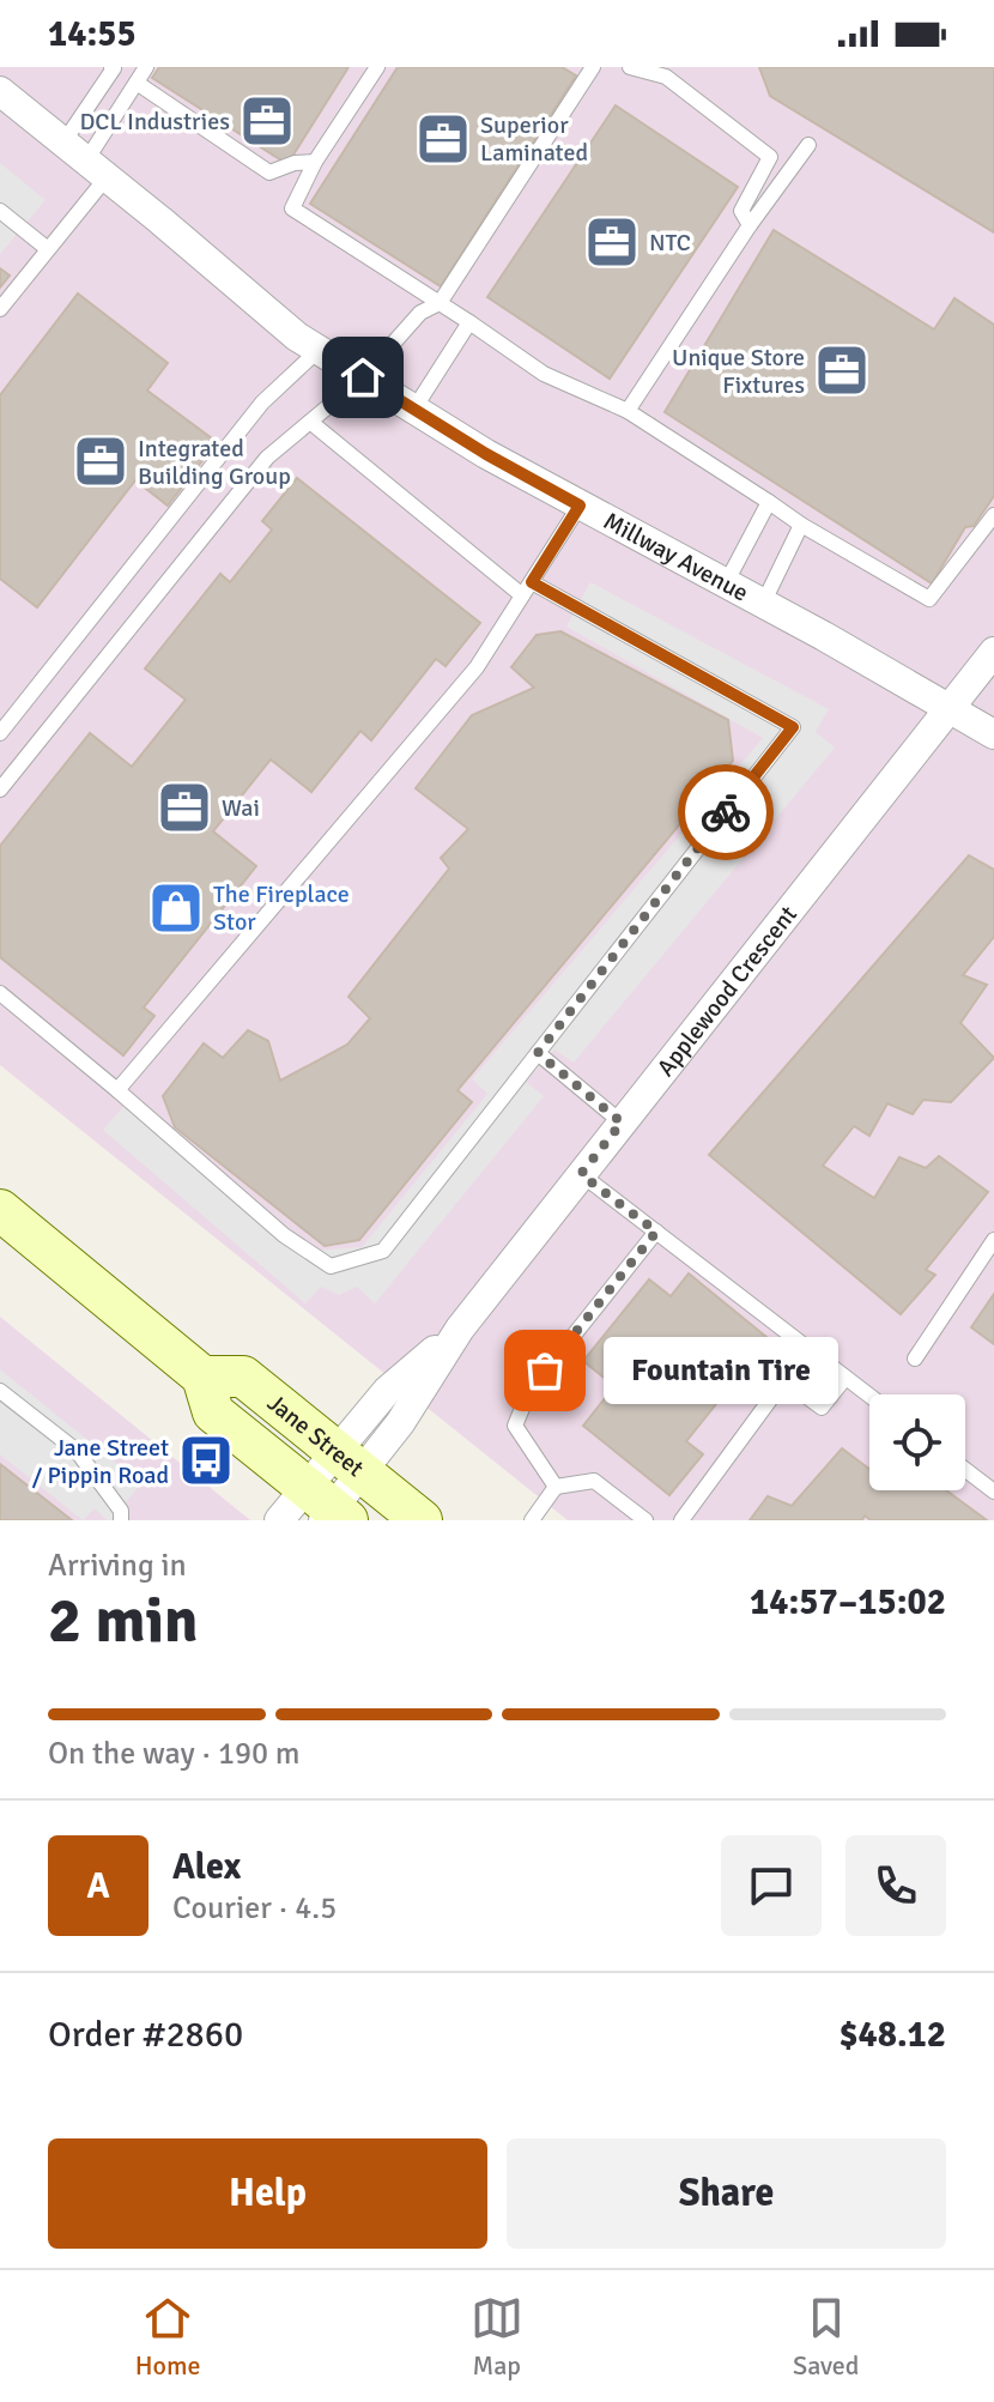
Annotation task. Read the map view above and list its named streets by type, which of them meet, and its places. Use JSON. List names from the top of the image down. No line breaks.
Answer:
{"streets":{"main road":["Jane Street"],"street":["Millway Avenue","Applewood Crescent"]},"crossings":[["Millway Avenue","Applewood Crescent"],["Applewood Crescent","Jane Street"]],"places":{"office":["DCL Industries","Superior Laminated","NTC","Unique Store Fixtures","Integrated Building Group","Wai"],"shop":["The Fireplace Stor"],"other":["Fountain Tire"],"bus stop":["Jane Street / Pippin Road"]},"page":{"status":"14:55","bubble":"Fountain Tire","heading":["2 min","Arriving in","14:57–15:02"],"panel":["Alex","Courier · 4.5","Order #2860","$48.12"],"bar":"On the way · 190 m","round":"A","buttons":["Help","Share"],"tabs":["Home","Map","Saved"]}}
